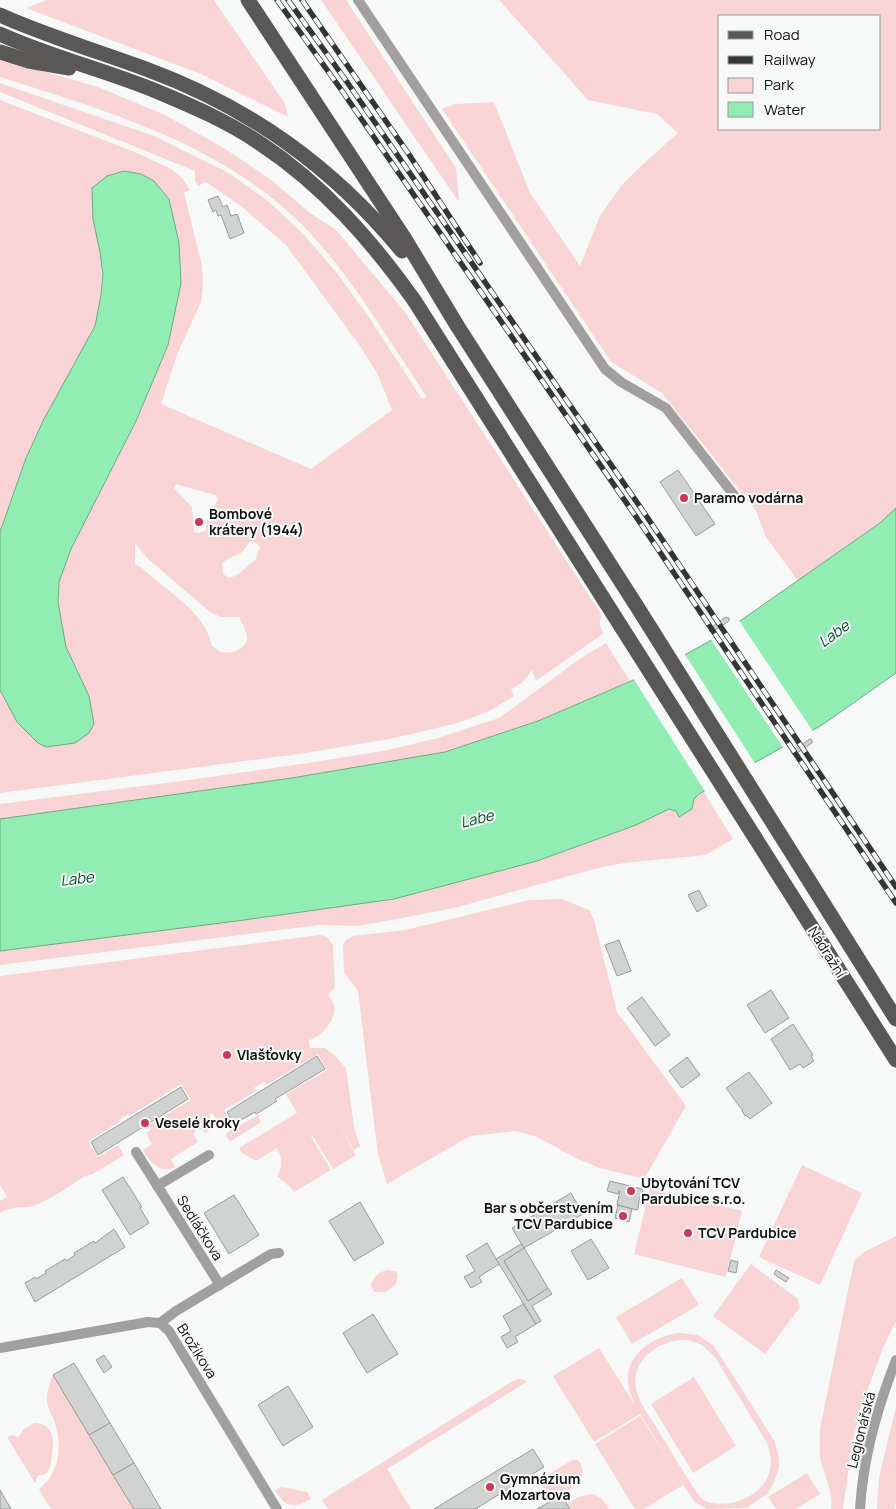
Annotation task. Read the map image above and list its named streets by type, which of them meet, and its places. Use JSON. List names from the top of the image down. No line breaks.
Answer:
{"streets":{"main road":["Nádražní"],"street":["Sedláčkova","Brožíkova","Legionářská"]},"water":["Labe"],"places":["Paramo vodárna","Bombové krátery (1944)","Vlašťovky","Veselé kroky","Ubytování TCV Pardubice s.r.o.","Bar s občerstvením TCV Pardubice","TCV Pardubice","Gymnázium Mozartova"],"legend":["Road","Railway","Park","Water"]}
